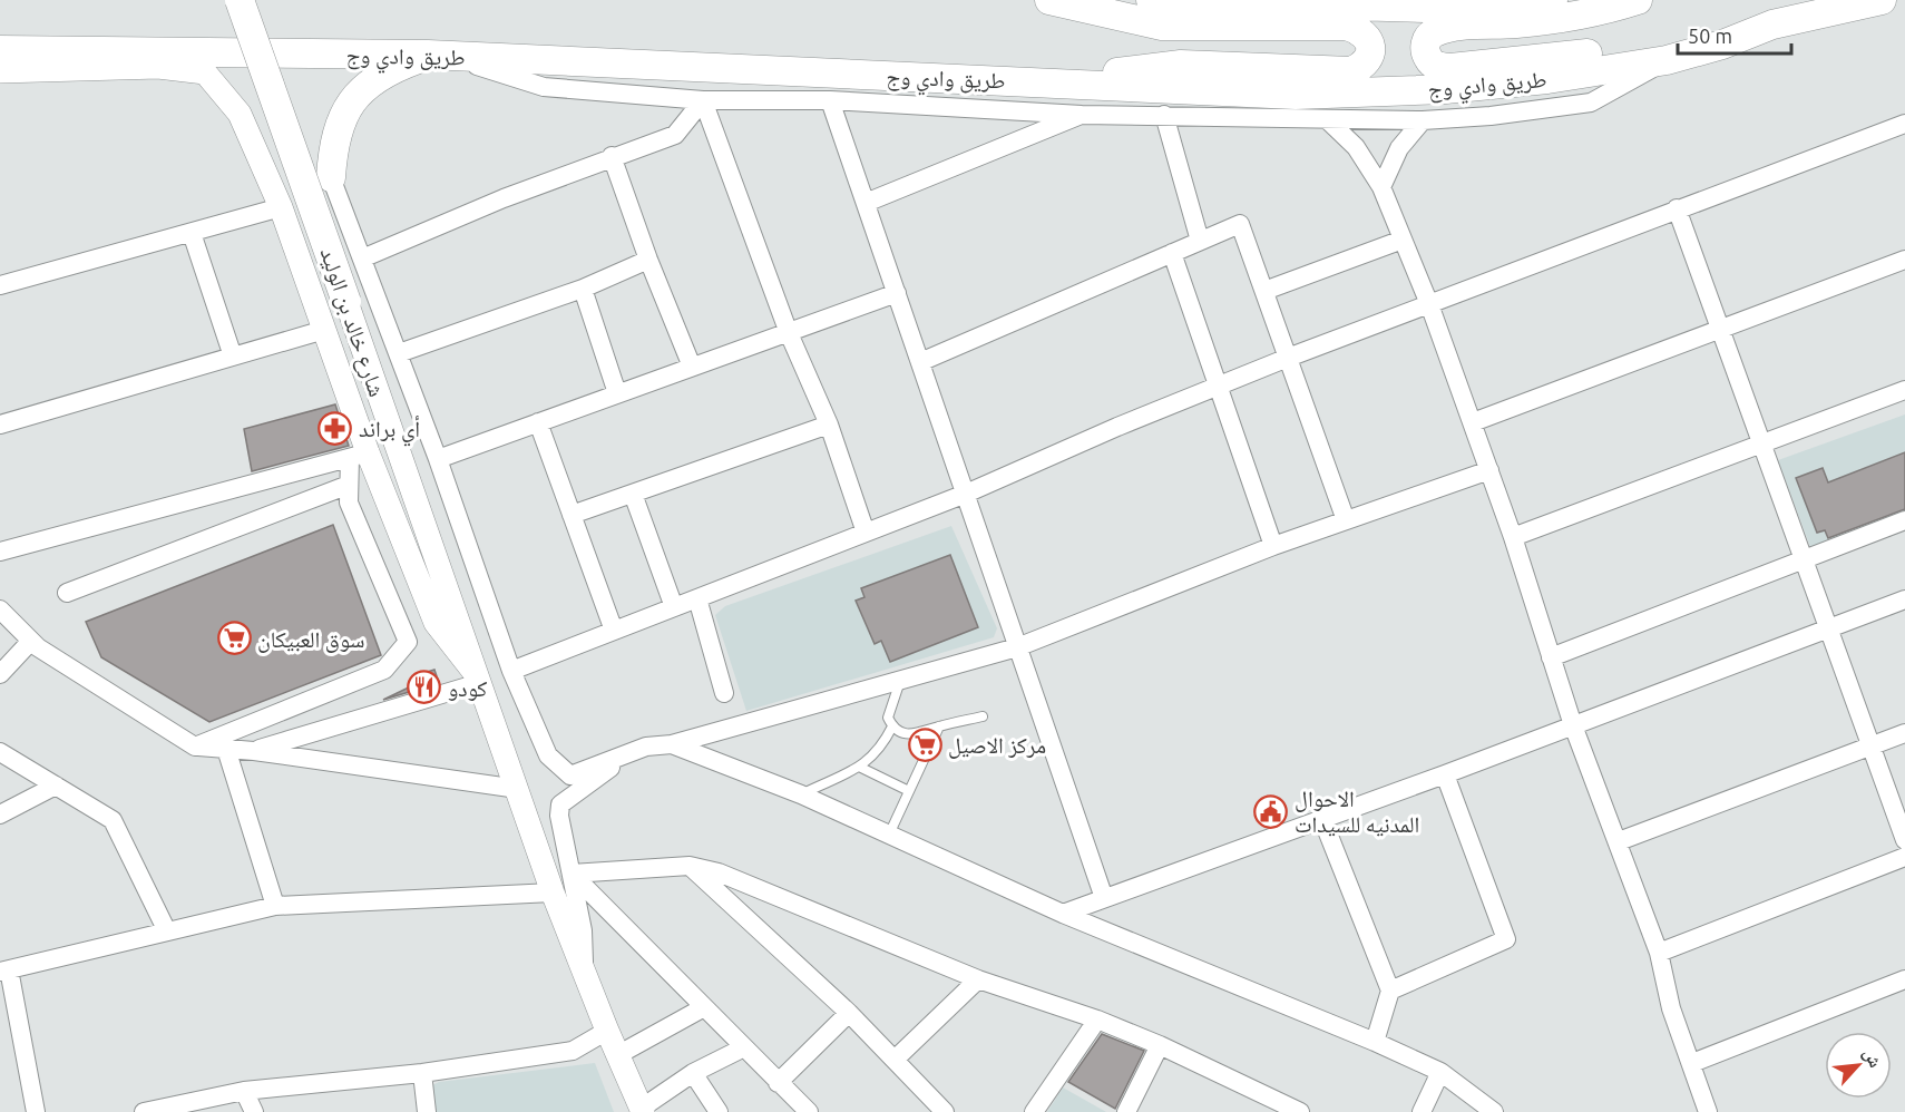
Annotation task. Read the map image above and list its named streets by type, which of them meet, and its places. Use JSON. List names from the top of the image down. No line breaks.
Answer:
{"streets":{"main road":["طريق وادي وج","شارع خالد بن الوليد"]},"places":{"pharmacy":["أي براند"],"supermarket":["سوق العبيكان","مركز الاصيل"],"restaurant":["كودو"],"public building":["الاحوال المدنيه للسيدات"]},"scale_bar":"50 m","north":"top right"}
